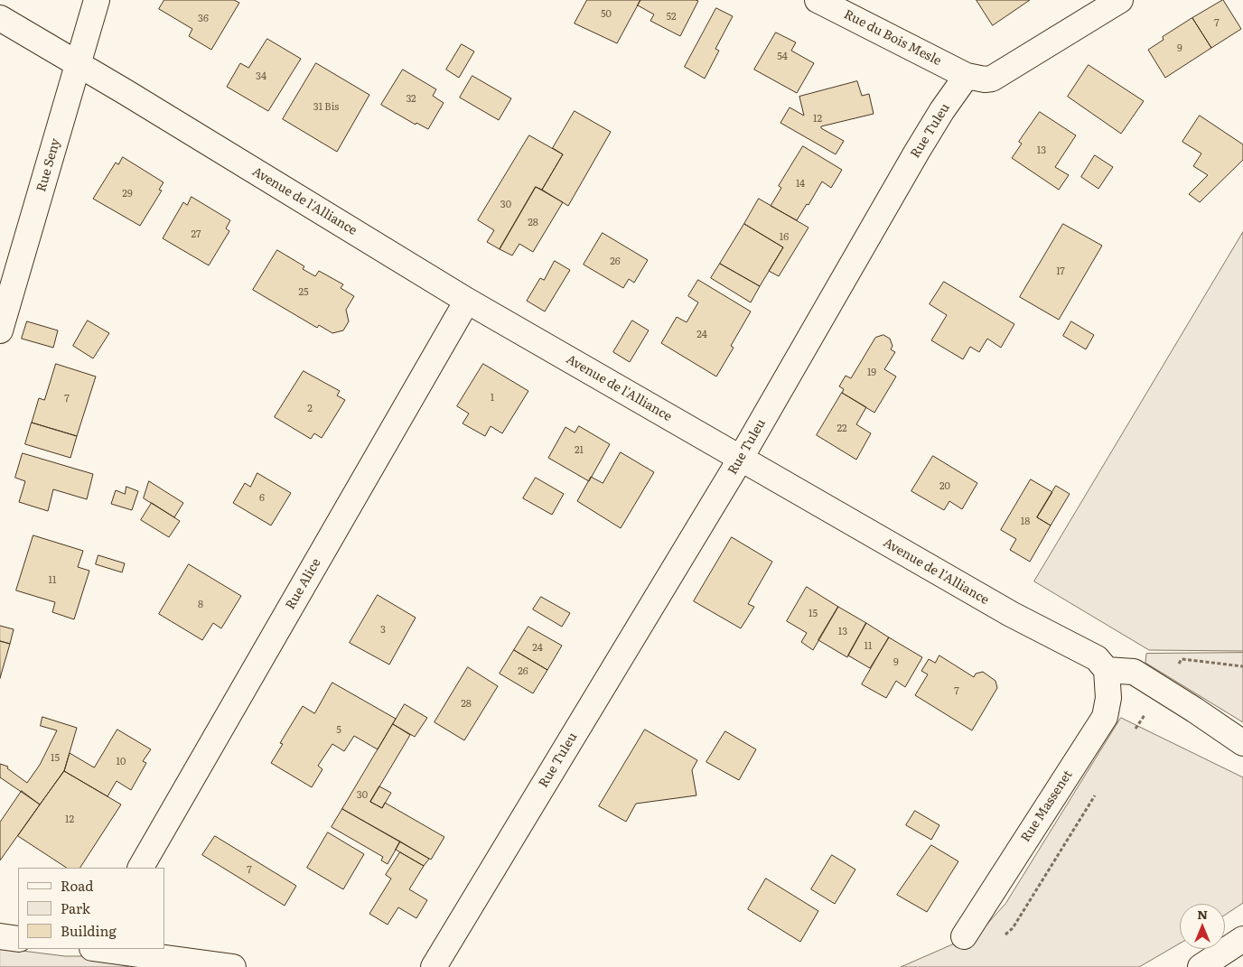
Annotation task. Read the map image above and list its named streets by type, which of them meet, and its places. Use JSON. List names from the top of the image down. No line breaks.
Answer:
{"streets":{"main road":["Rue du Bois Mesle","Rue Tuleu","Rue Seny","Avenue de l'Alliance","Rue Alice","Rue Massenet"]},"crossings":[["Rue du Bois Mesle","Rue Tuleu"],["Rue Tuleu","Avenue de l'Alliance"],["Rue Seny","Avenue de l'Alliance"],["Avenue de l'Alliance","Rue Alice"],["Avenue de l'Alliance","Rue Massenet"]],"house_numbers":["50","52","36","7","9","54","34","32","31 Bis","12","13","14","29","30","28","27","16","26","17","25","24","19","1","7","2","22","21","20","6","18","11","8","15","3","13","11","24","9","26","7","28","5","15","10","30","12","7"],"legend":["Road","Park","Building"],"north":"top"}
